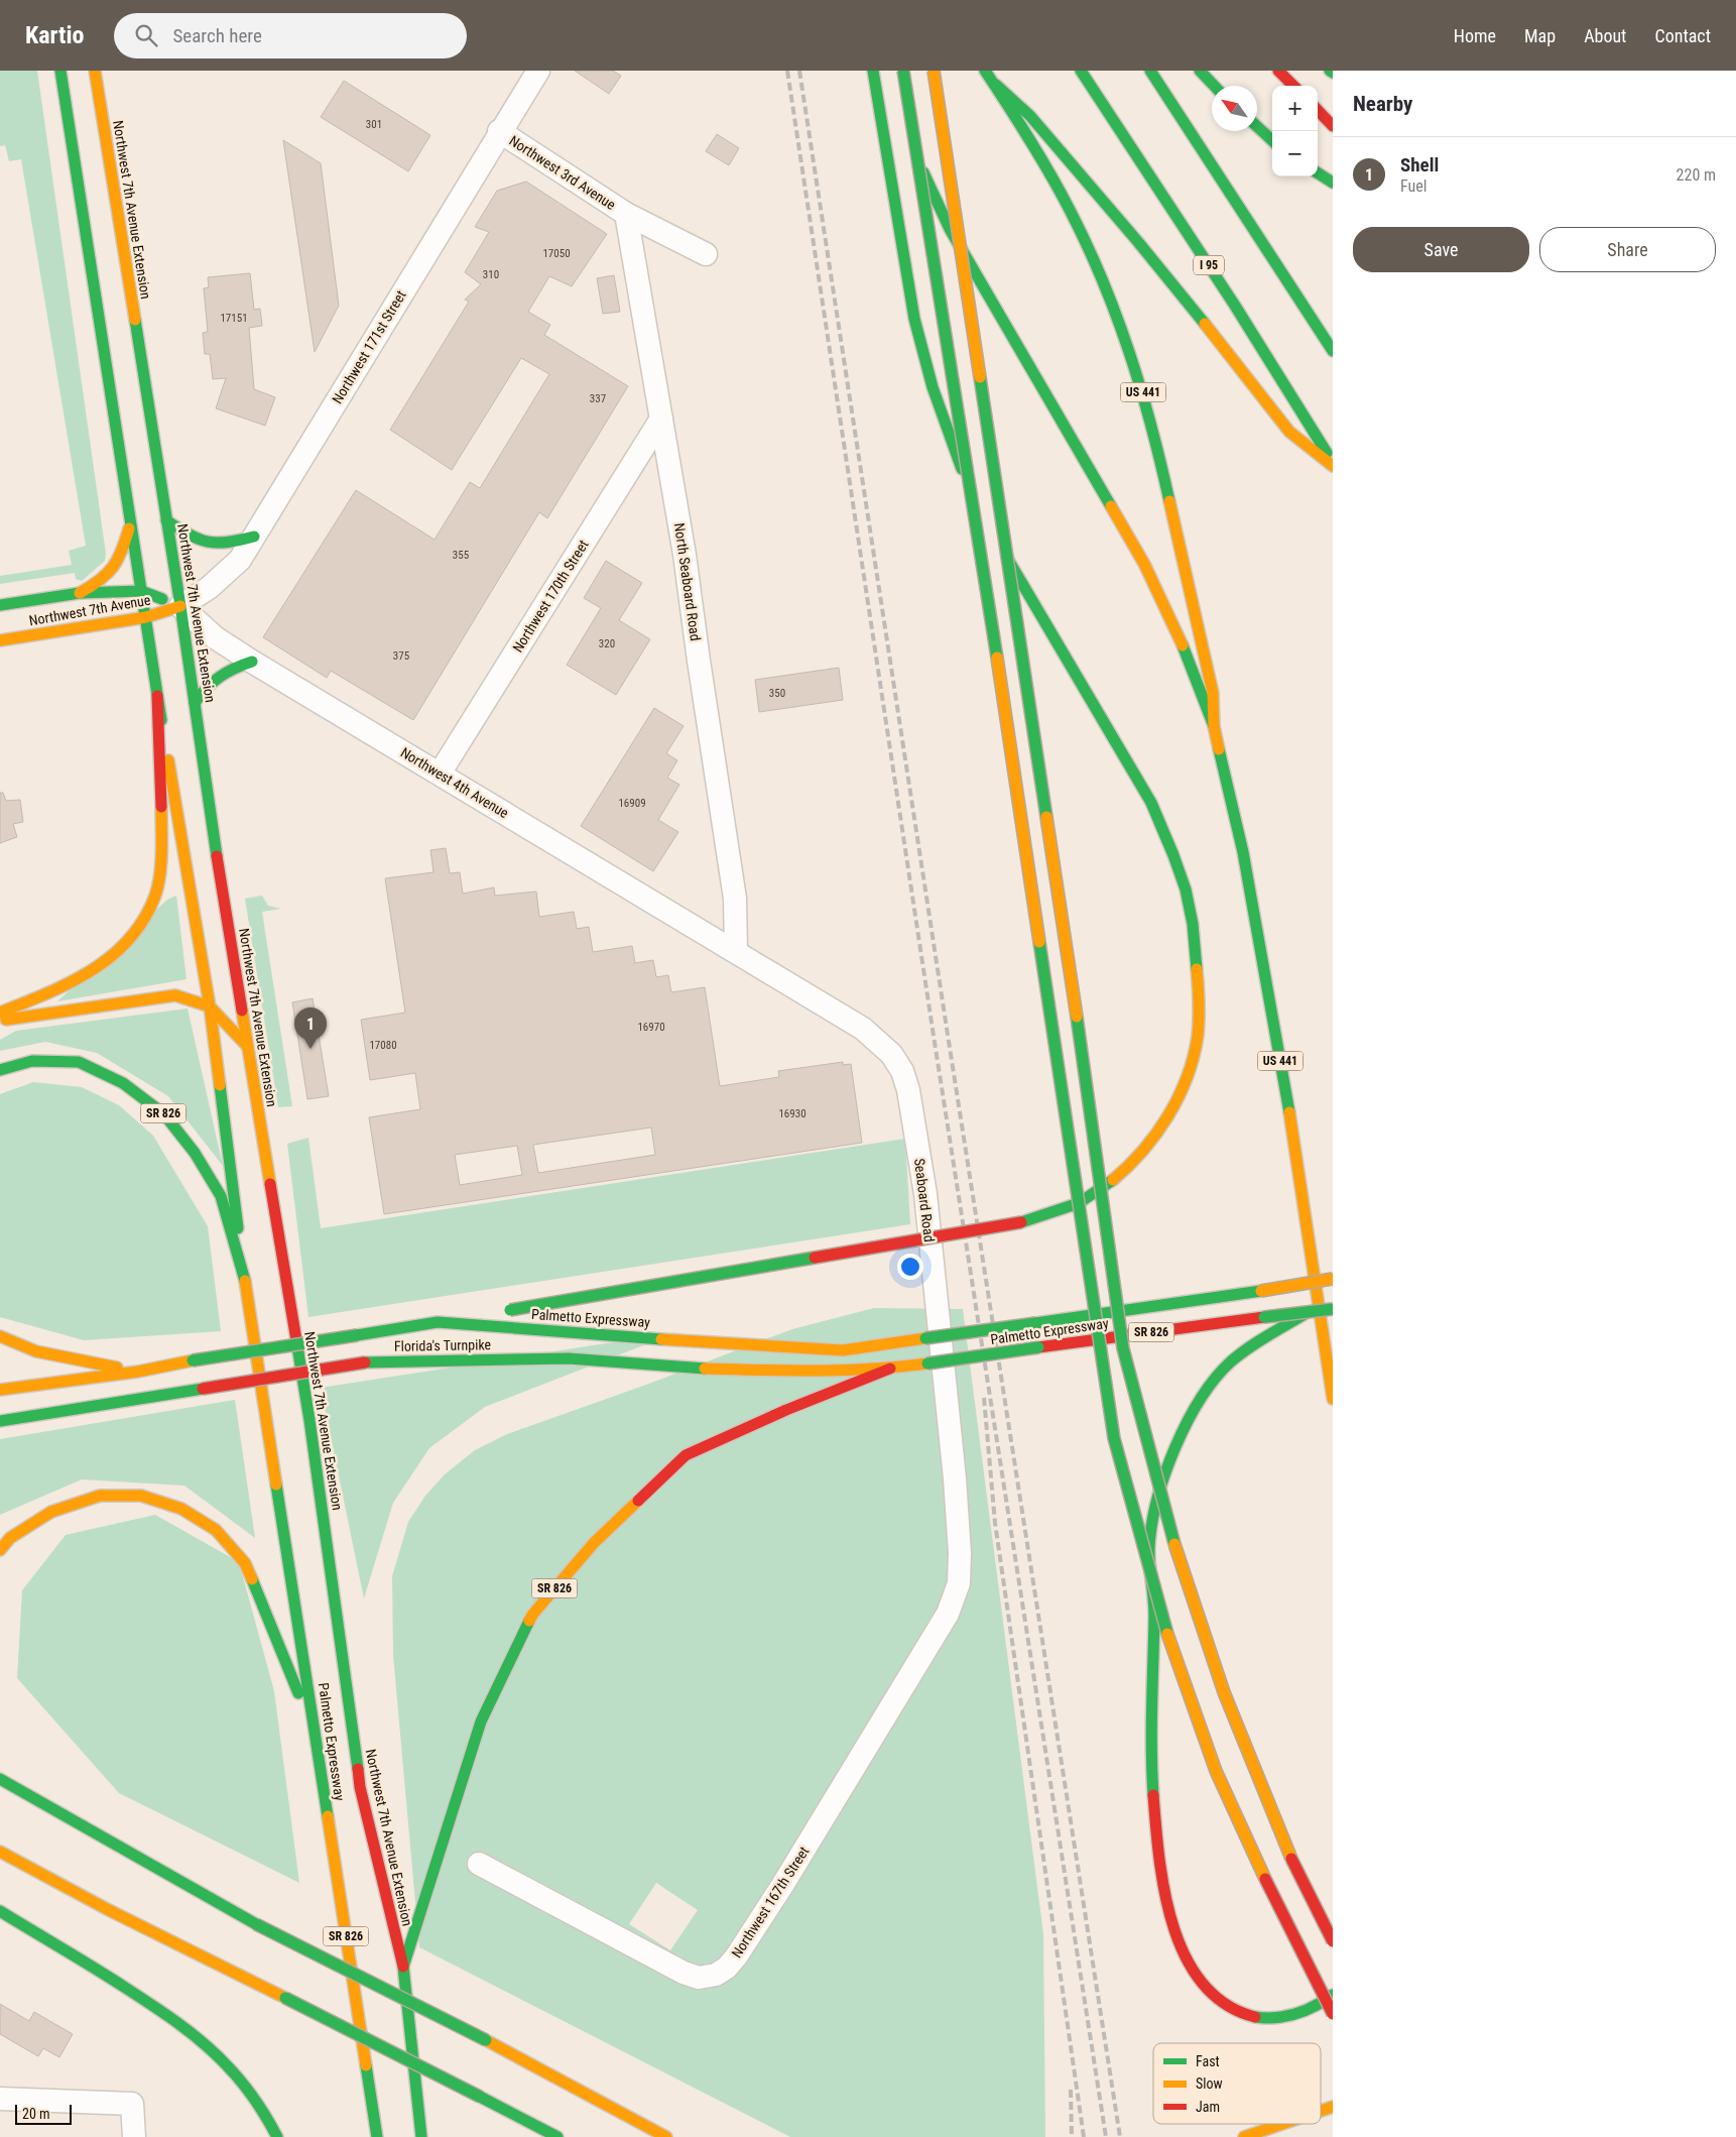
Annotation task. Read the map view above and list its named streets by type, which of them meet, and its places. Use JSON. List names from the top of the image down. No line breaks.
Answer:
{"streets":{"main road":["Northwest 7th Avenue Extension","I 95","US 441","Northwest 7th Avenue","SR 826","Palmetto Expressway","Florida's Turnpike"],"street":["Northwest 3rd Avenue","Northwest 171st Street","North Seaboard Road","Northwest 170th Street","Northwest 4th Avenue","Seaboard Road","Northwest 167th Street"]},"crossings":[["Northwest 3rd Avenue","Northwest 171st Street"],["Northwest 3rd Avenue","North Seaboard Road"],["Northwest 7th Avenue Extension","Northwest 171st Street"],["Northwest 7th Avenue Extension","Northwest 7th Avenue"],["Northwest 7th Avenue Extension","Northwest 4th Avenue"],["Northwest 7th Avenue Extension","SR 826"],["Northwest 171st Street","Northwest 7th Avenue"],["Northwest 171st Street","Northwest 4th Avenue"],["North Seaboard Road","Northwest 170th Street"],["North Seaboard Road","Northwest 4th Avenue"],["North Seaboard Road","Seaboard Road"],["Northwest 170th Street","Northwest 4th Avenue"],["Northwest 7th Avenue","Northwest 4th Avenue"],["Northwest 4th Avenue","Seaboard Road"],["SR 826","Palmetto Expressway"],["SR 826","Florida's Turnpike"],["Seaboard Road","Northwest 167th Street"],["Palmetto Expressway","Florida's Turnpike"]],"house_numbers":["301","17050","310","17151","337","355","320","375","350","16909","16970","17080","16930"],"legend":["Fast","Slow","Jam"],"scale_bar":"20 m","north":"top left","page":{"header":"Kartio","search":"Search here","nav":["Home","Map","About","Contact"],"heading":"Nearby","map_buttons":["+","−"],"list":[{"mark":"1","name":"Shell","note":"Fuel","value":"220 m"}],"buttons":["Save","Share"],"pins":"1","scale":"20 m"}}
